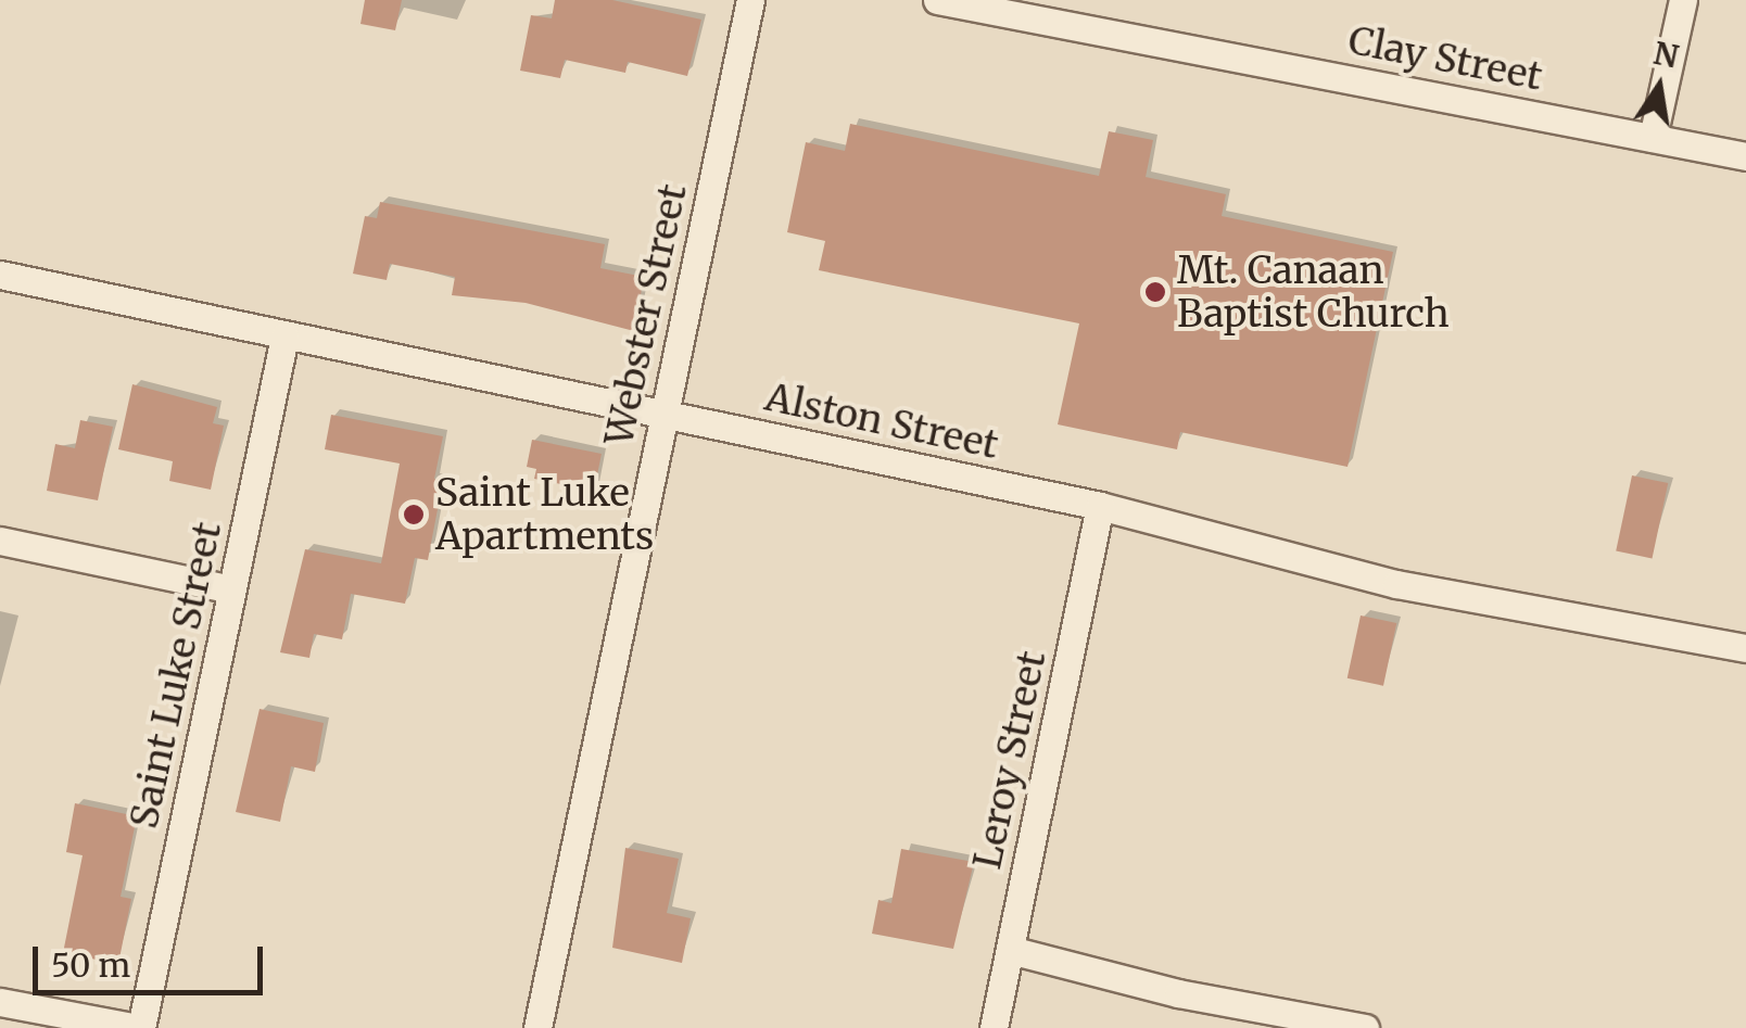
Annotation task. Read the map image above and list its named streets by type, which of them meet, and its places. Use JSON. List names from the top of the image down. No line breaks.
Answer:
{"streets":{"street":["Clay Street","Webster Street","Alston Street","Saint Luke Street","Leroy Street"]},"crossings":[["Webster Street","Alston Street"],["Alston Street","Saint Luke Street"],["Alston Street","Leroy Street"]],"places":["Mt. Canaan Baptist Church","Saint Luke Apartments"],"scale_bar":"50 m","north":"top"}
